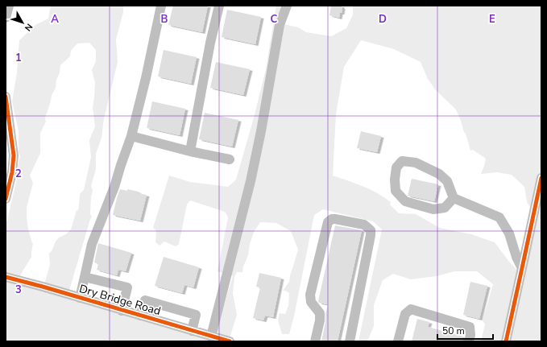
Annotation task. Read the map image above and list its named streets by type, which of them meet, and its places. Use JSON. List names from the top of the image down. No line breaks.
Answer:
{"streets":{"street":["Dry Bridge Road"]},"scale_bar":"50 m","north":"bottom right","grid":{"columns":["A","B","C","D","E"],"rows":["1","2","3"]}}
